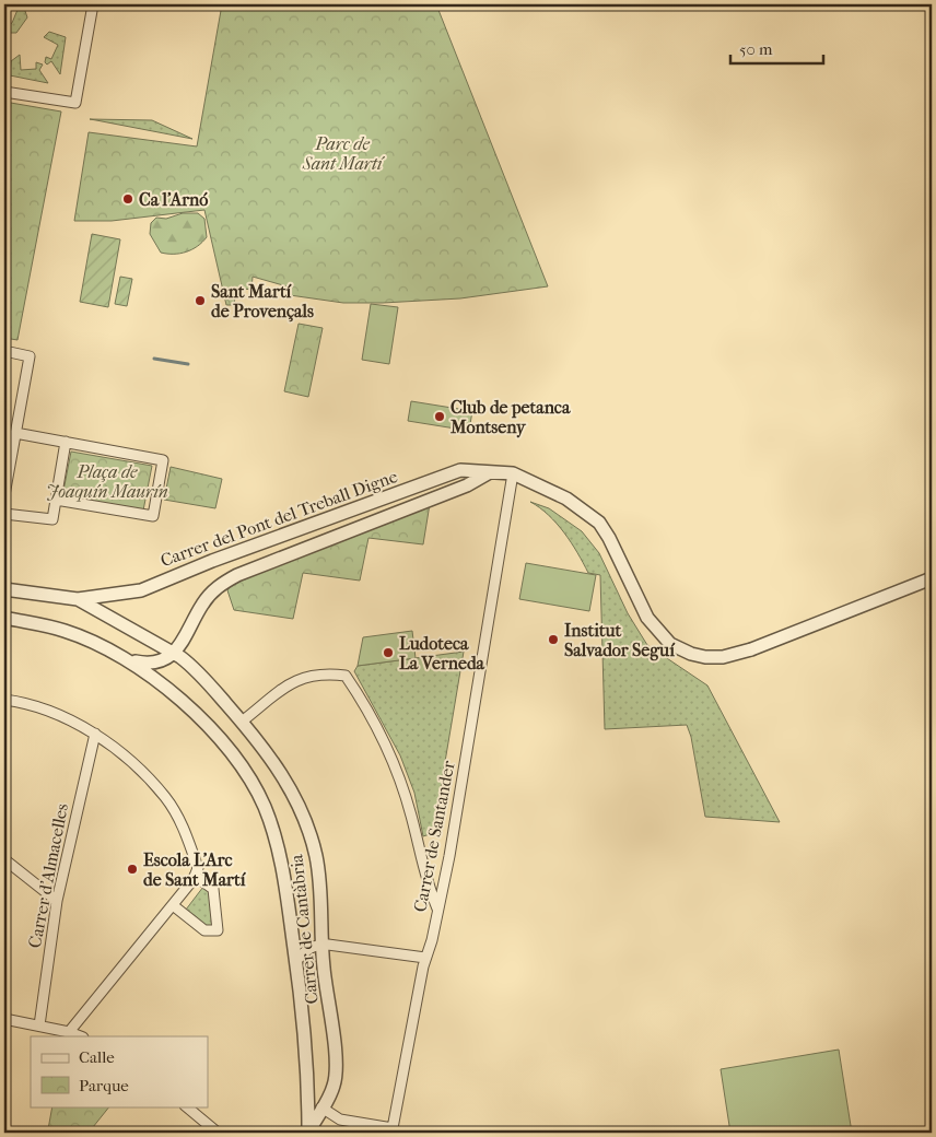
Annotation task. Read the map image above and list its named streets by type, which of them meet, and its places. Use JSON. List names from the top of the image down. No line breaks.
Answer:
{"streets":{"street":["Carrer del Pont del Treball Digne","Carrer de Santander","Carrer d'Almacelles","Carrer de Cantàbria"]},"crossings":[["Carrer del Pont del Treball Digne","Carrer de Santander"],["Carrer del Pont del Treball Digne","Carrer de Cantàbria"],["Carrer de Santander","Carrer de Cantàbria"]],"parks":["Parc de Sant Martí","Plaça de Joaquín Maurín"],"places":["Ca l'Arnó","Sant Martí de Provençals","Club de petanca Montseny","Institut Salvador Seguí","Ludoteca La Verneda","Escola L'Arc de Sant Martí"],"legend":["Calle","Parque"],"scale_bar":"50 m"}
